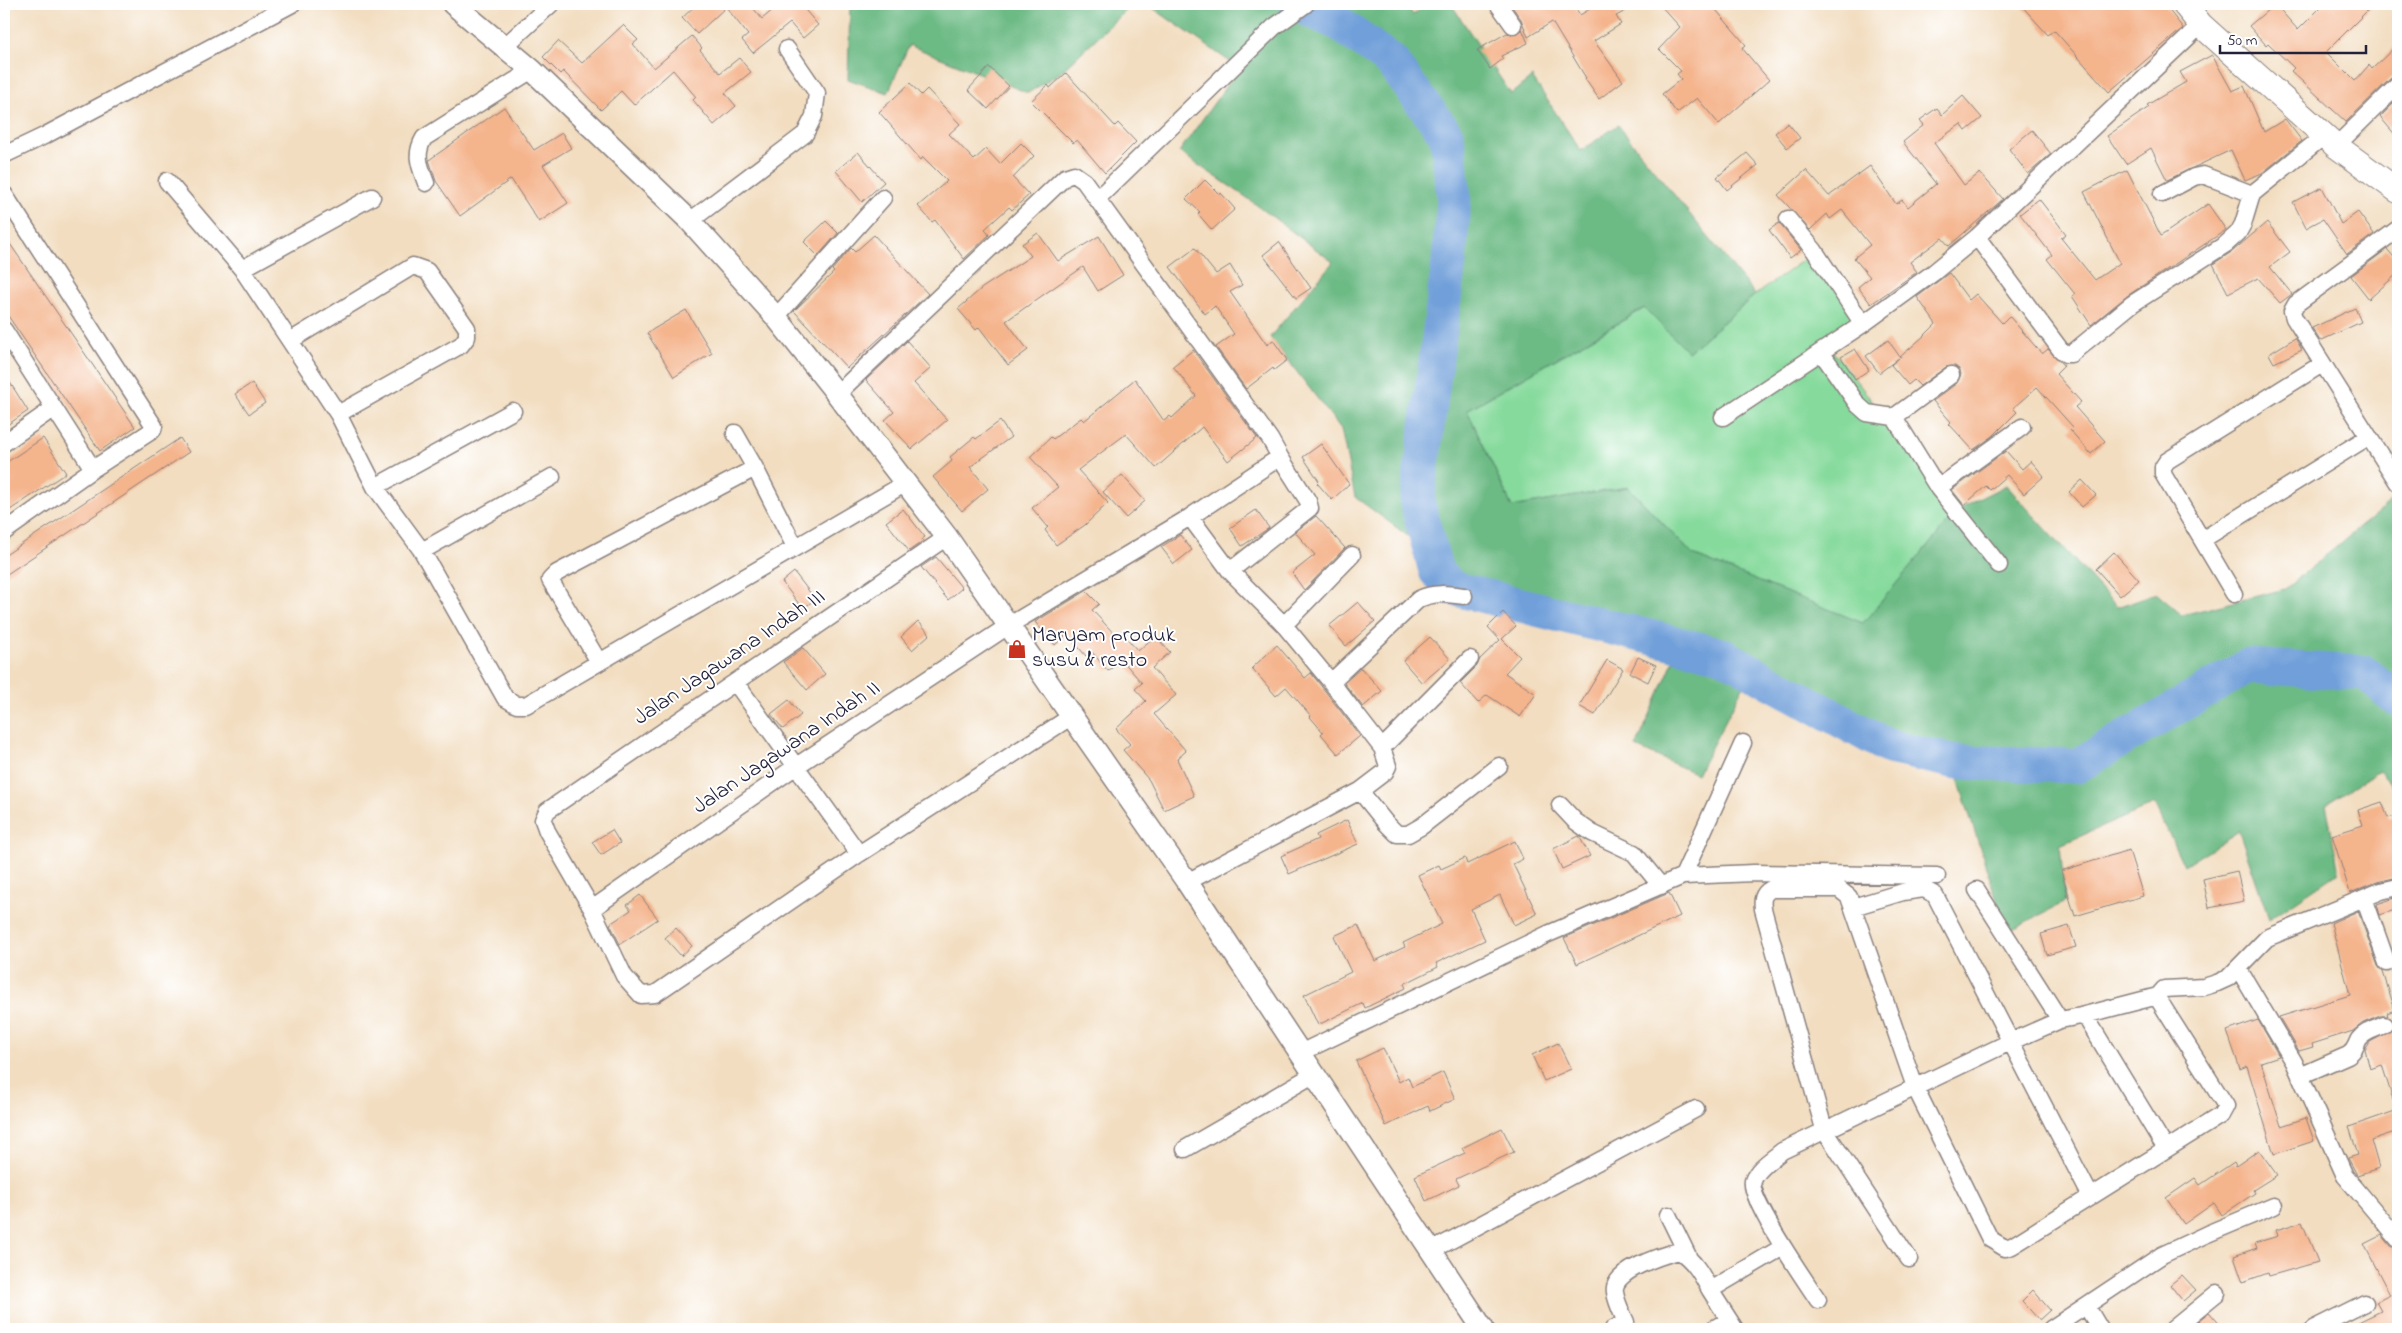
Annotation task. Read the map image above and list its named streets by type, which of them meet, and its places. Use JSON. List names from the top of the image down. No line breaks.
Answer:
{"streets":{"street":["Jalan Jagawana Indah III","Jalan Jagawana Indah II"]},"crossings":[["Jalan Jagawana Indah III","Jalan Jagawana Indah II"]],"places":{"shop":["Maryam produk susu & resto"]},"scale_bar":"50 m"}
